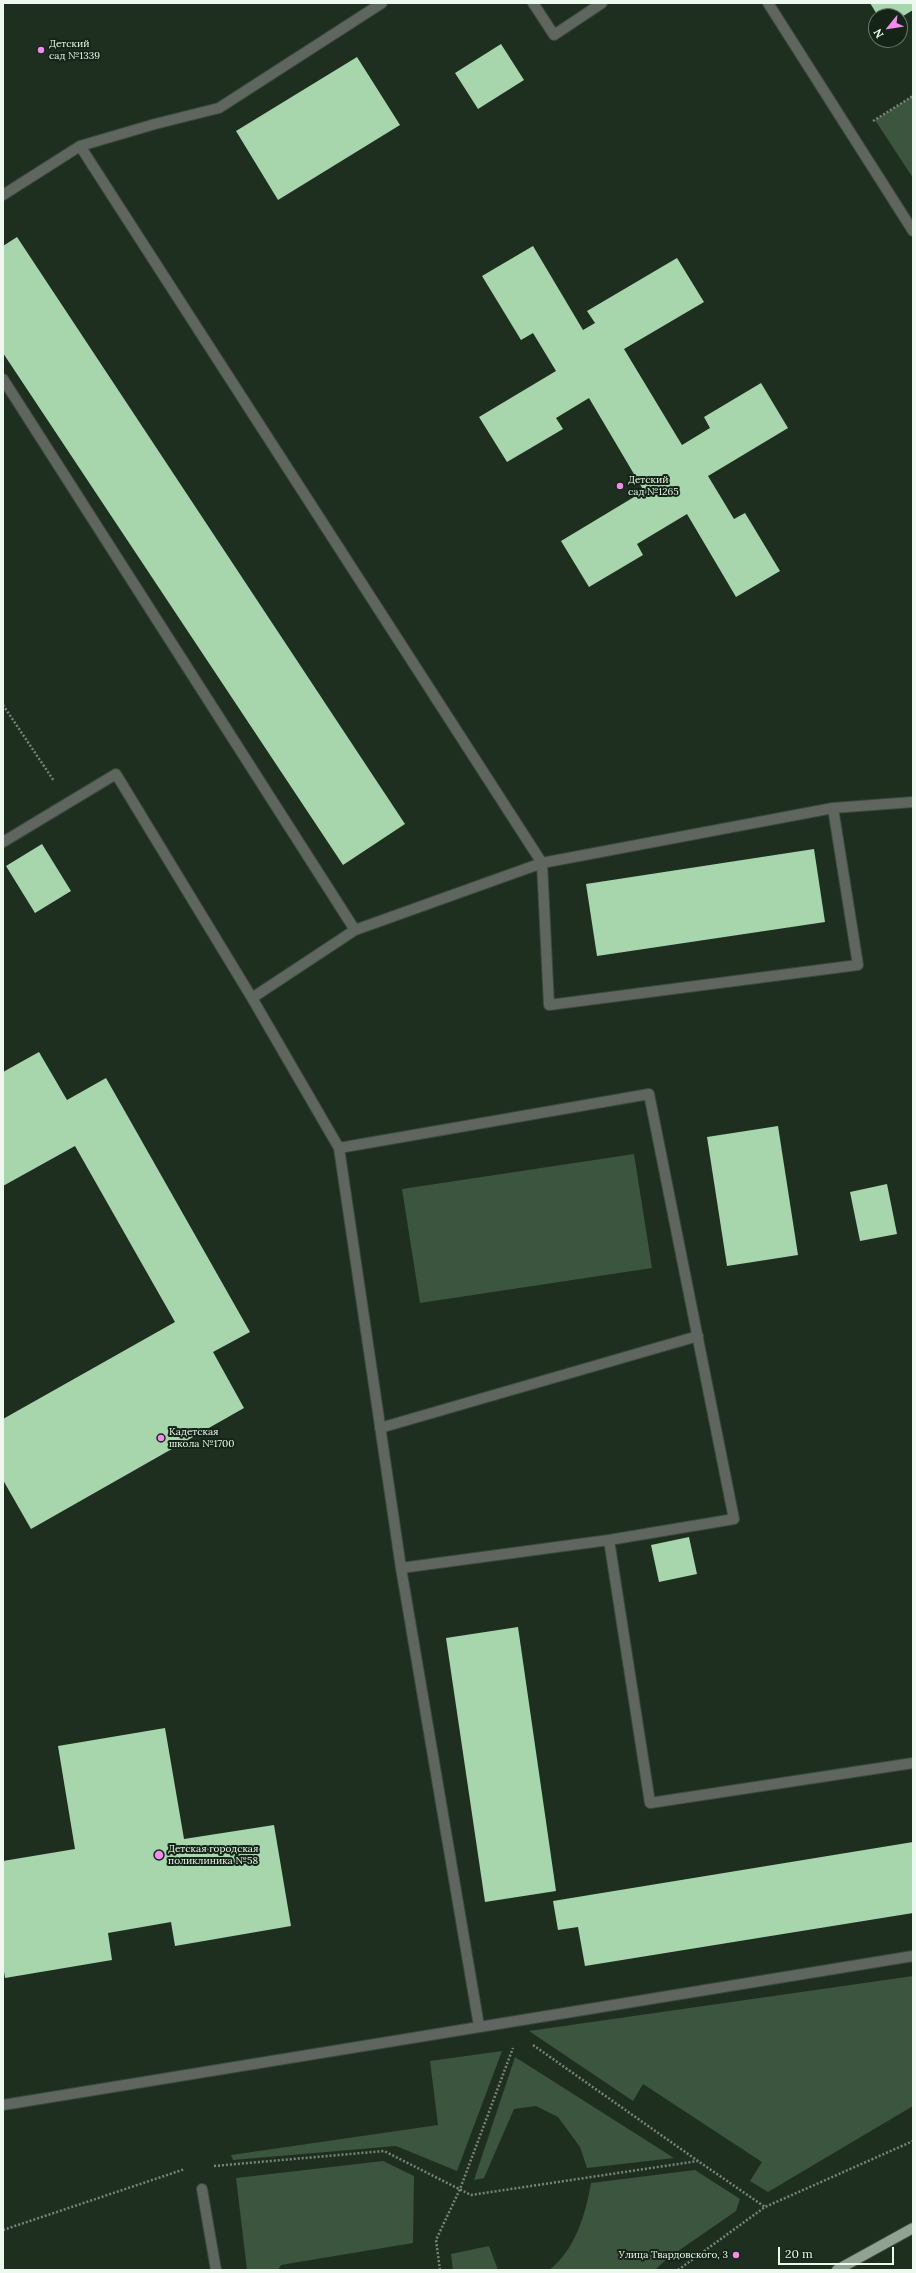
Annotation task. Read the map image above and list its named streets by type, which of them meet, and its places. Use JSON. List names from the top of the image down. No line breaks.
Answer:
{"places":["Детский сад №1339","Детский сад №1265","Кадетская школа №1700","Детская городская поликлиника №58","Улица Твардовского, 3"],"scale_bar":"20 m","north":"bottom left"}
